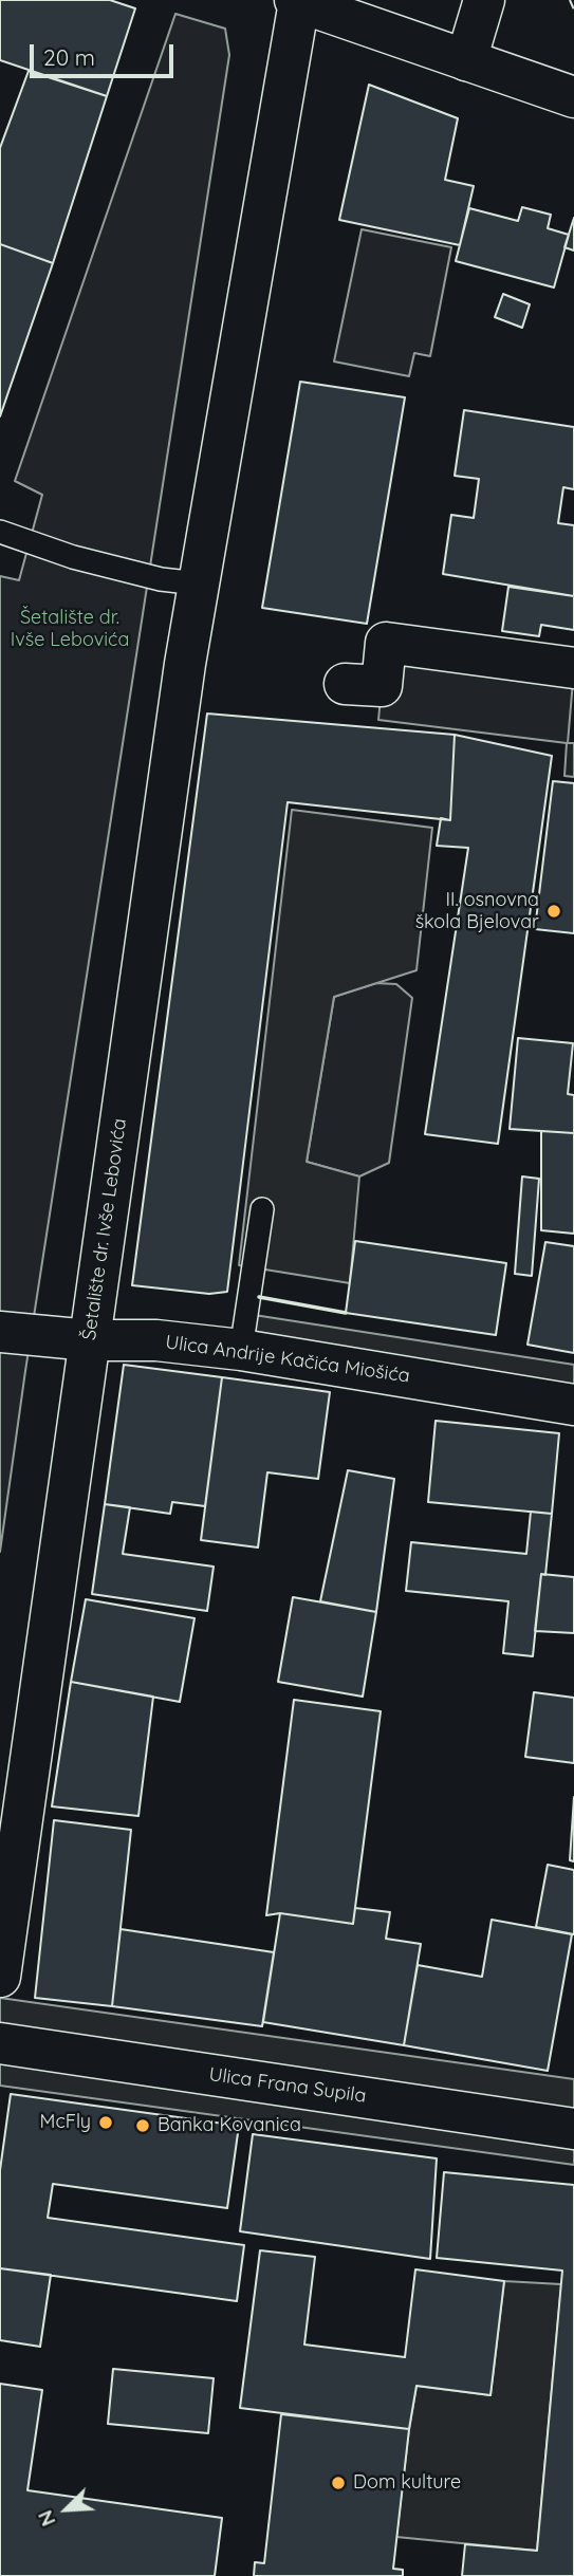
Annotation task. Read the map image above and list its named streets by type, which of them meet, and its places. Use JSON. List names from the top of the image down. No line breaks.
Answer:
{"streets":{"main road":["Šetalište dr. Ivše Lebovića","Ulica Andrije Kačića Miošića","Ulica Frana Supila"]},"crossings":[["Šetalište dr. Ivše Lebovića","Ulica Andrije Kačića Miošića"]],"parks":["Šetalište dr. Ivše Lebovića"],"places":["II. osnovna škola Bjelovar","McFly","Banka Kovanica","Dom kulture"],"scale_bar":"20 m","north":"bottom left"}
